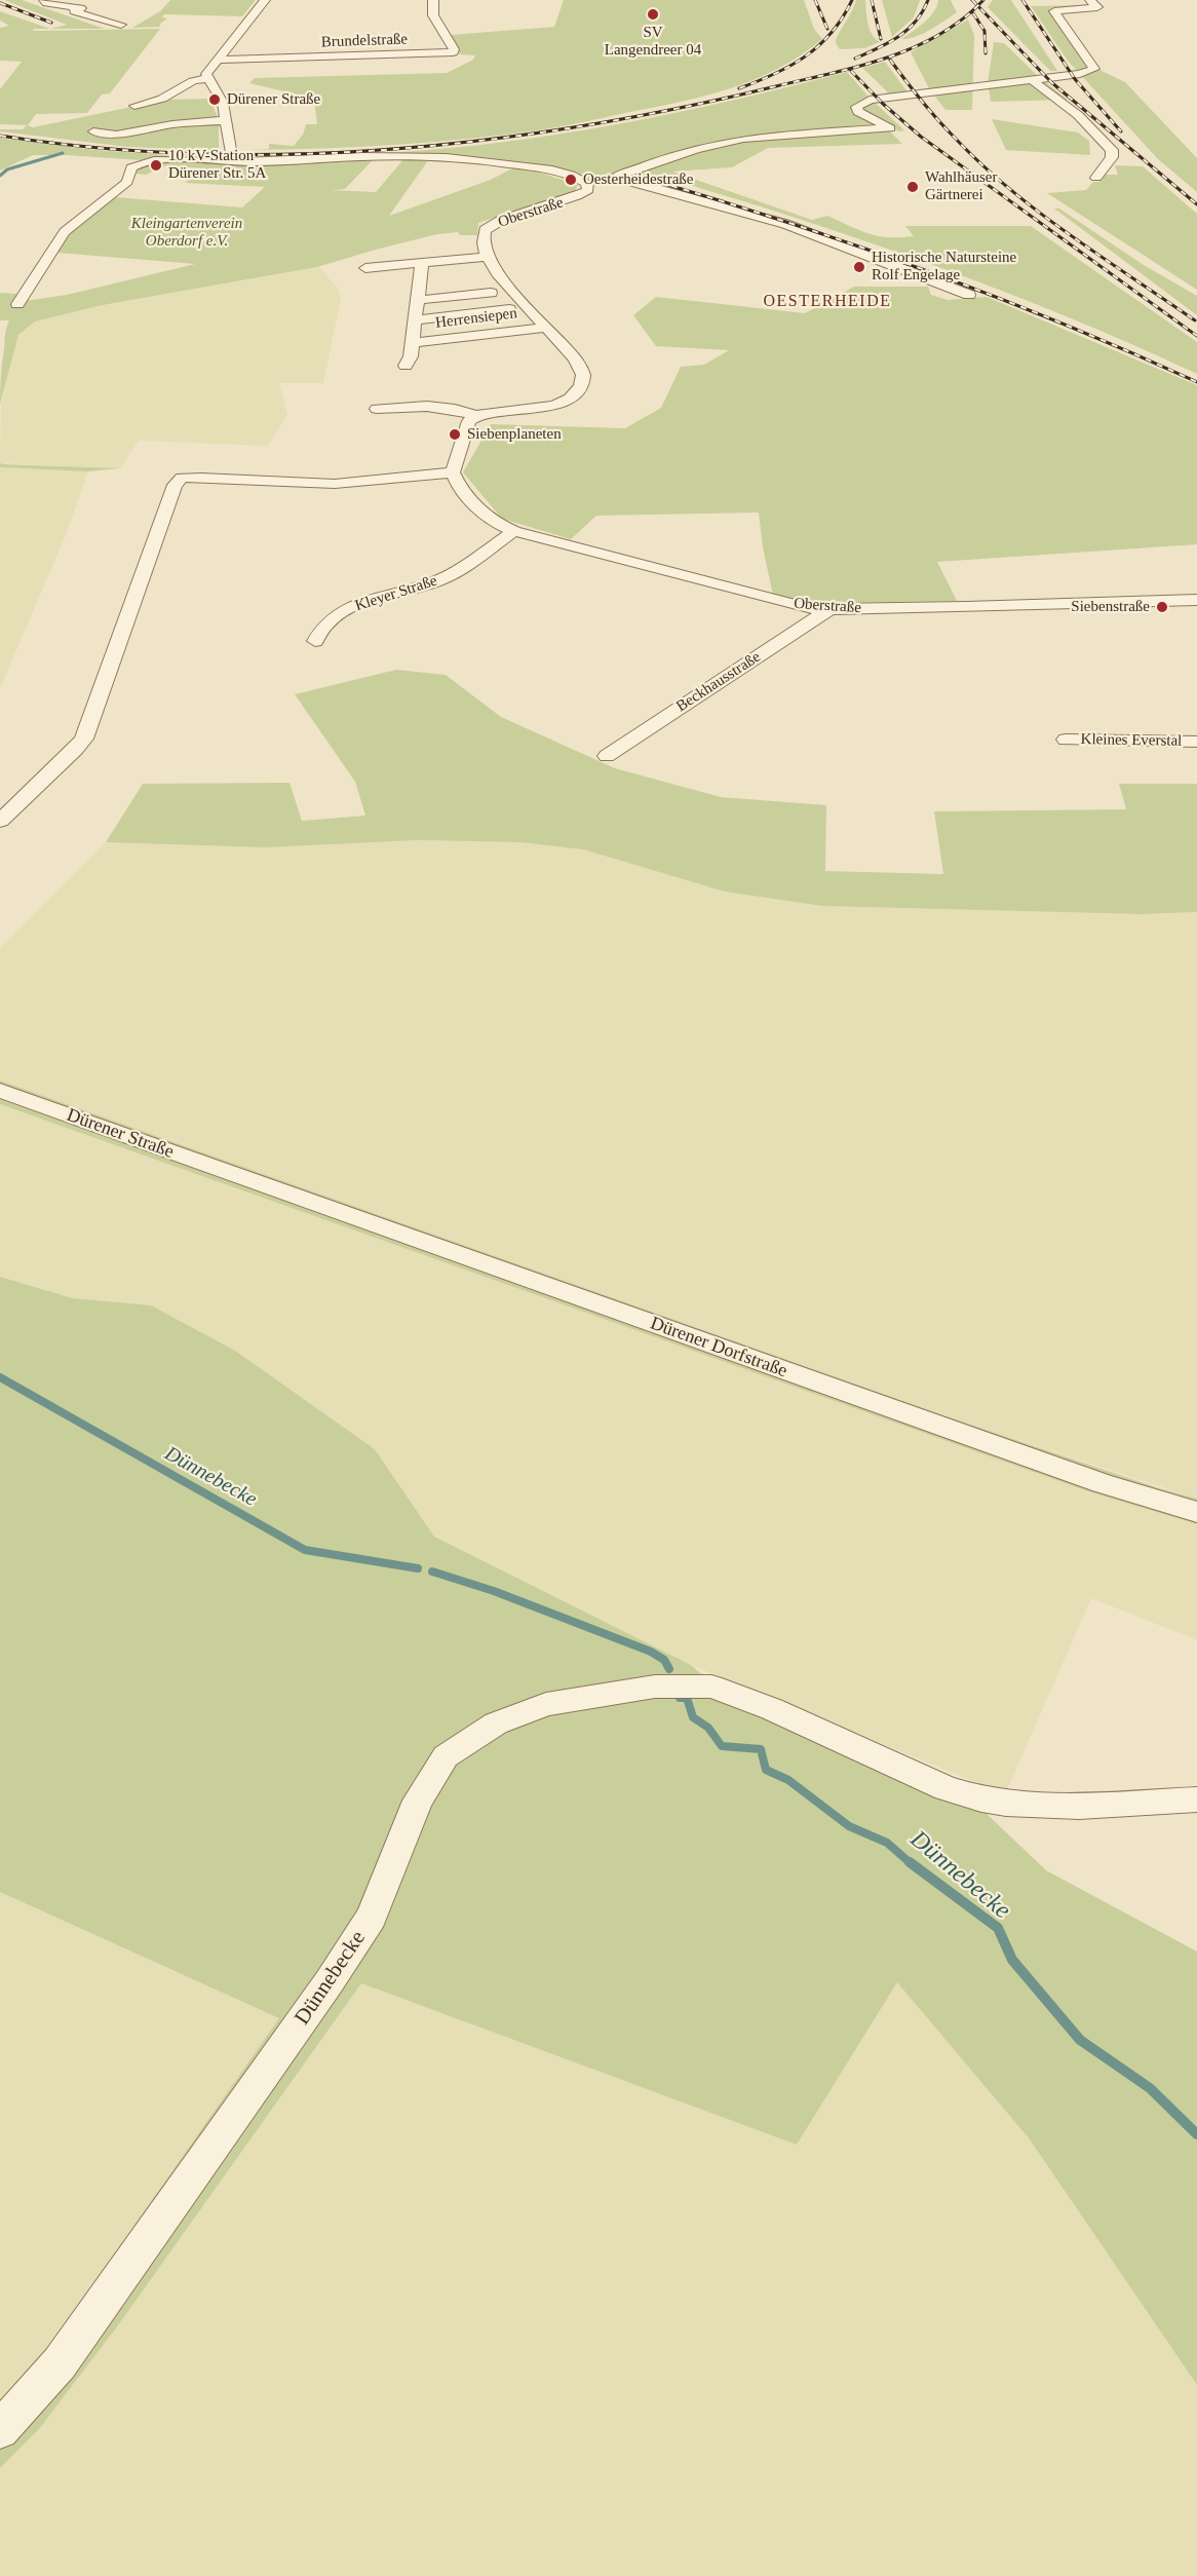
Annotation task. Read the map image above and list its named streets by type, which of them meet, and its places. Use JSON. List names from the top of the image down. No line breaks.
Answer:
{"streets":{"street":["Brundelstraße","Oberstraße","Herrensiepen","Kleyer Straße","Beckhausstraße","Kleines Everstal","Dürener Straße","Dürener Dorfstraße","Dünnebecke"]},"crossings":[["Oberstraße","Kleyer Straße"],["Oberstraße","Beckhausstraße"],["Dürener Straße","Dürener Dorfstraße"]],"districts":["OESTERHEIDE"],"water":["Dünnebecke"],"parks":["Kleingartenverein Oberdorf e.V."],"places":["SV Langendreer 04","Dürener Straße","10 kV-Station Dürener Str. 5A","Oesterheidestraße","Wahlhäuser Gärtnerei","Historische Natursteine Rolf Engelage","Siebenplaneten","Siebenstraße"]}
